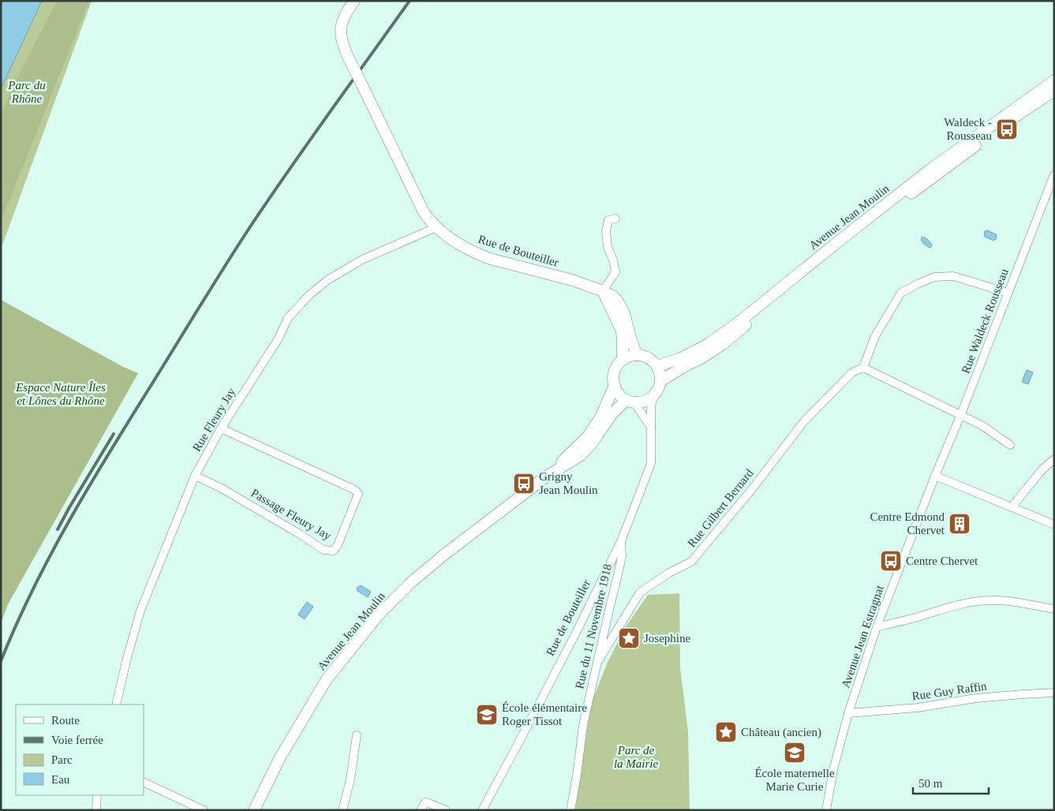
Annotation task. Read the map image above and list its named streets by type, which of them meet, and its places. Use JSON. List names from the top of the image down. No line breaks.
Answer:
{"streets":{"main road":["Avenue Jean Moulin","Rue de Bouteiller"],"street":["Rue Waldeck Rousseau","Rue Fleury Jay","Rue Gilbert Bernard","Passage Fleury Jay","Rue du 11 Novembre 1918","Avenue Jean Estragnat","Rue Guy Raffin"]},"crossings":[["Avenue Jean Moulin","Rue de Bouteiller"],["Rue de Bouteiller","Rue Fleury Jay"],["Rue de Bouteiller","Rue du 11 Novembre 1918"],["Rue Waldeck Rousseau","Avenue Jean Estragnat"],["Rue Fleury Jay","Passage Fleury Jay"],["Rue Gilbert Bernard","Rue du 11 Novembre 1918"],["Avenue Jean Estragnat","Rue Guy Raffin"]],"parks":["Parc du Rhône","Espace Nature Îles et Lônes du Rhône","Parc de la Mairie"],"places":{"bus stop":["Waldeck - Rousseau","Grigny Jean Moulin","Centre Chervet"],"building":["Centre Edmond Chervet"],"place":["Josephine","Château (ancien)"],"school or university":["École élémentaire Roger Tissot","École maternelle Marie Curie"]},"legend":["Route","Voie ferrée","Parc","Eau"],"scale_bar":"50 m"}
